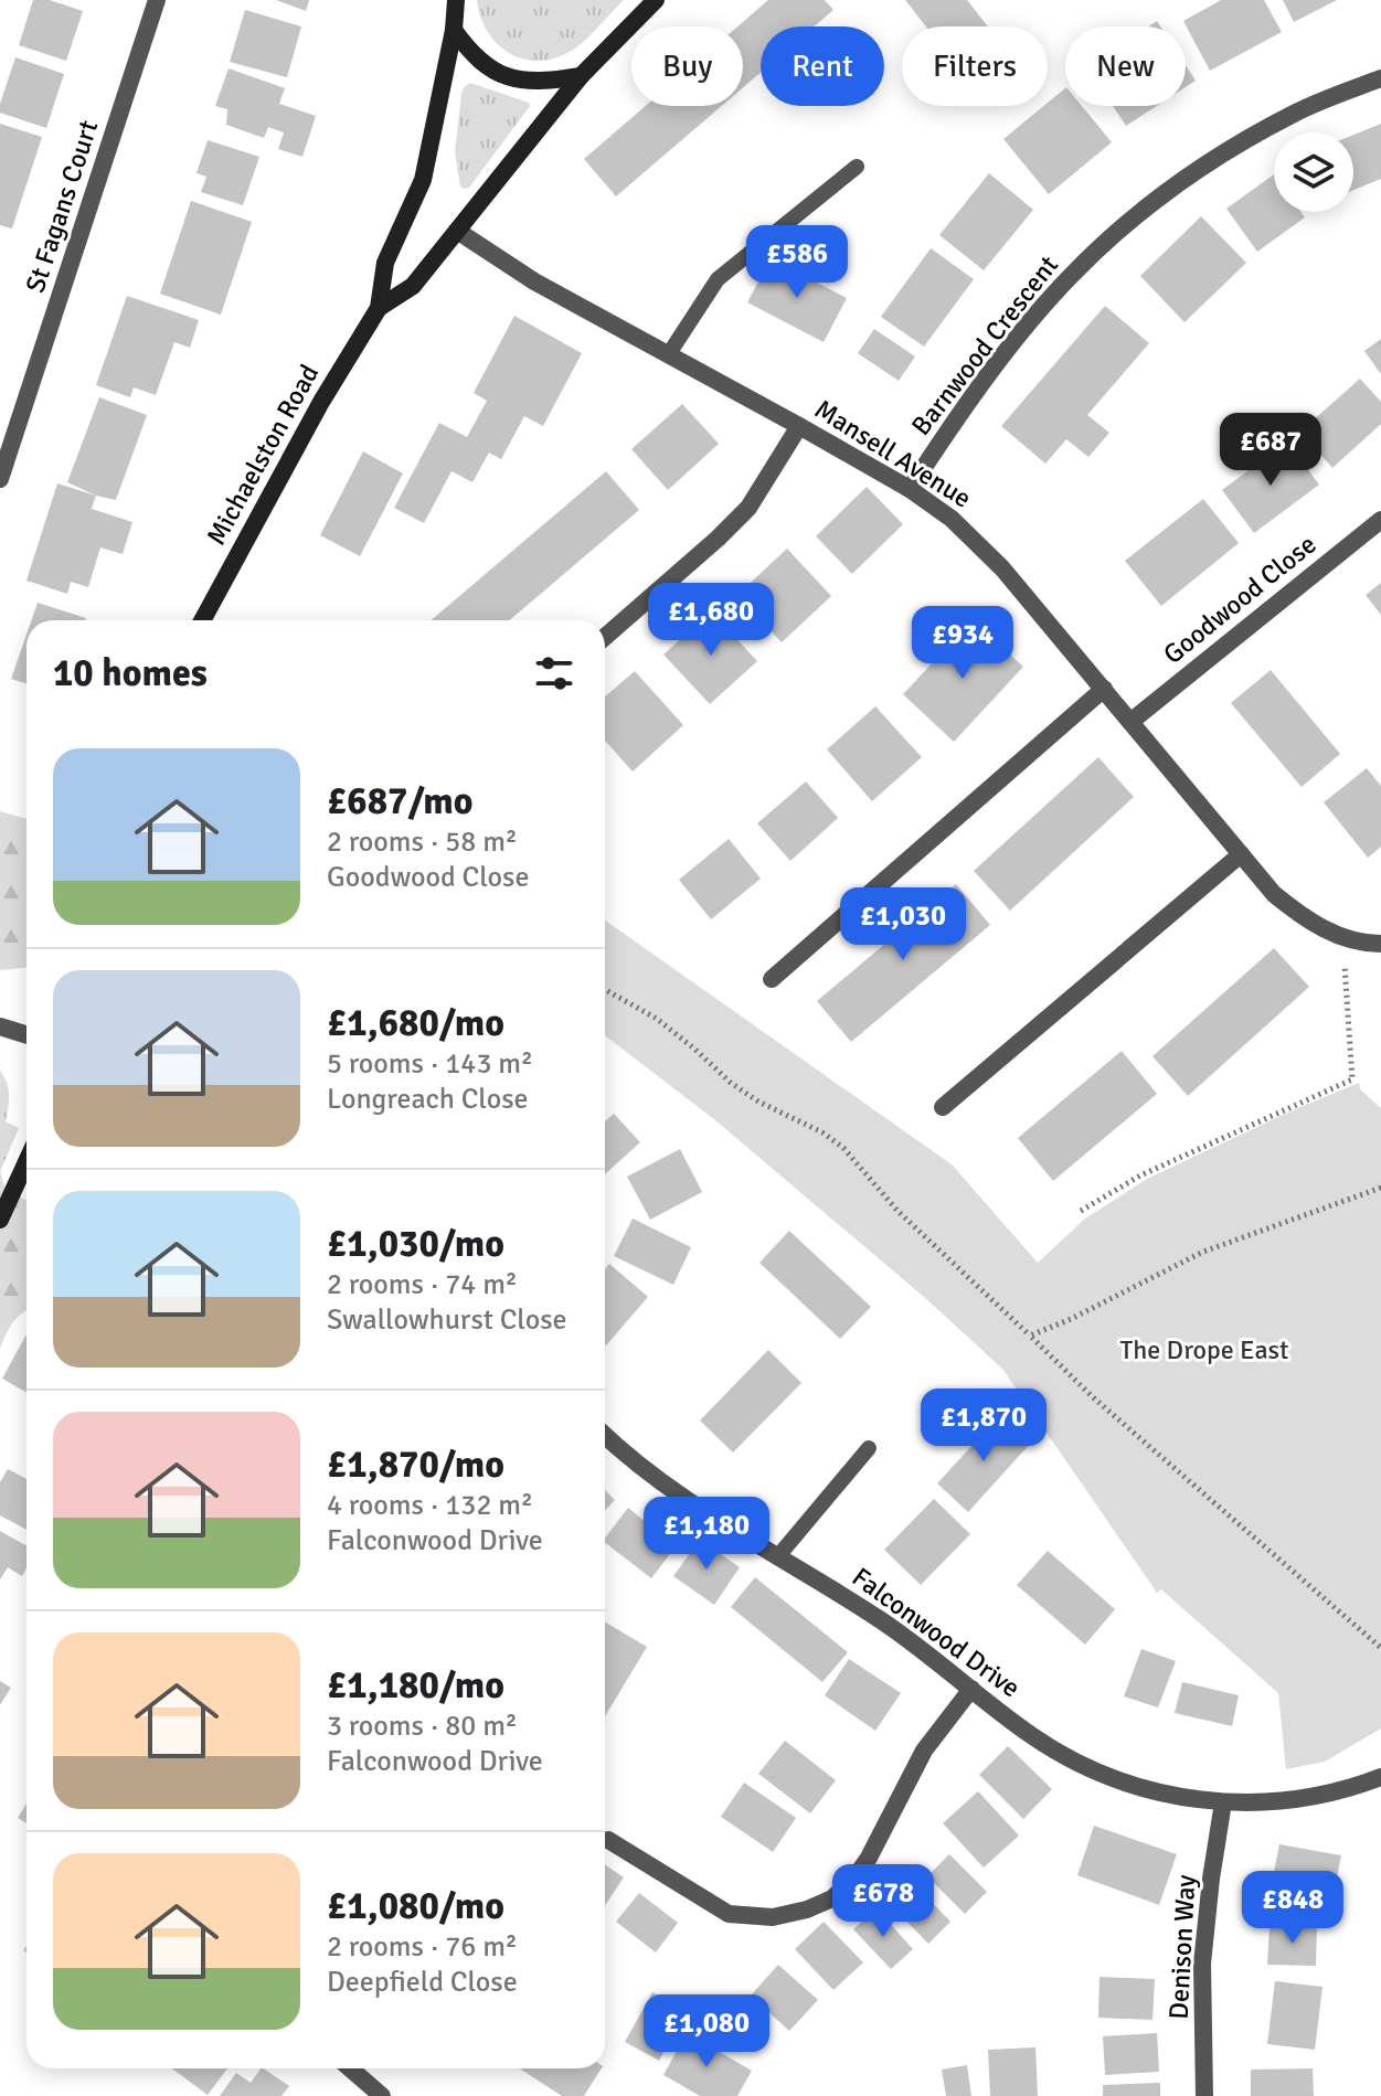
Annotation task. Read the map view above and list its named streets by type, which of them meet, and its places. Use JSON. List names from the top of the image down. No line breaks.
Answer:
{"streets":{"street":["St Fagans Court","Barnwood Crescent","Mansell Avenue","Michaelston Road","Goodwood Close","Falconwood Drive","Denison Way"]},"crossings":[["Barnwood Crescent","Mansell Avenue"],["Mansell Avenue","Michaelston Road"],["Mansell Avenue","Goodwood Close"],["Falconwood Drive","Denison Way"]],"parks":["The Drope East"],"page":{"chip":["Buy","Rent","Filters","New"],"price":["£586","£687","£1,680","£934","£1,030","£1,870","£1,180","£678","£848","£1,080"],"heading":"10 homes","list":[{"name":"£687/mo","note":"2 rooms · 58 m² · Goodwood Close"},{"name":"£1,680/mo","note":"5 rooms · 143 m² · Longreach Close"},{"name":"£1,030/mo","note":"2 rooms · 74 m² · Swallowhurst Close"},{"name":"£1,870/mo","note":"4 rooms · 132 m² · Falconwood Drive"},{"name":"£1,180/mo","note":"3 rooms · 80 m² · Falconwood Drive"},{"name":"£1,080/mo","note":"2 rooms · 76 m² · Deepfield Close"}]}}
